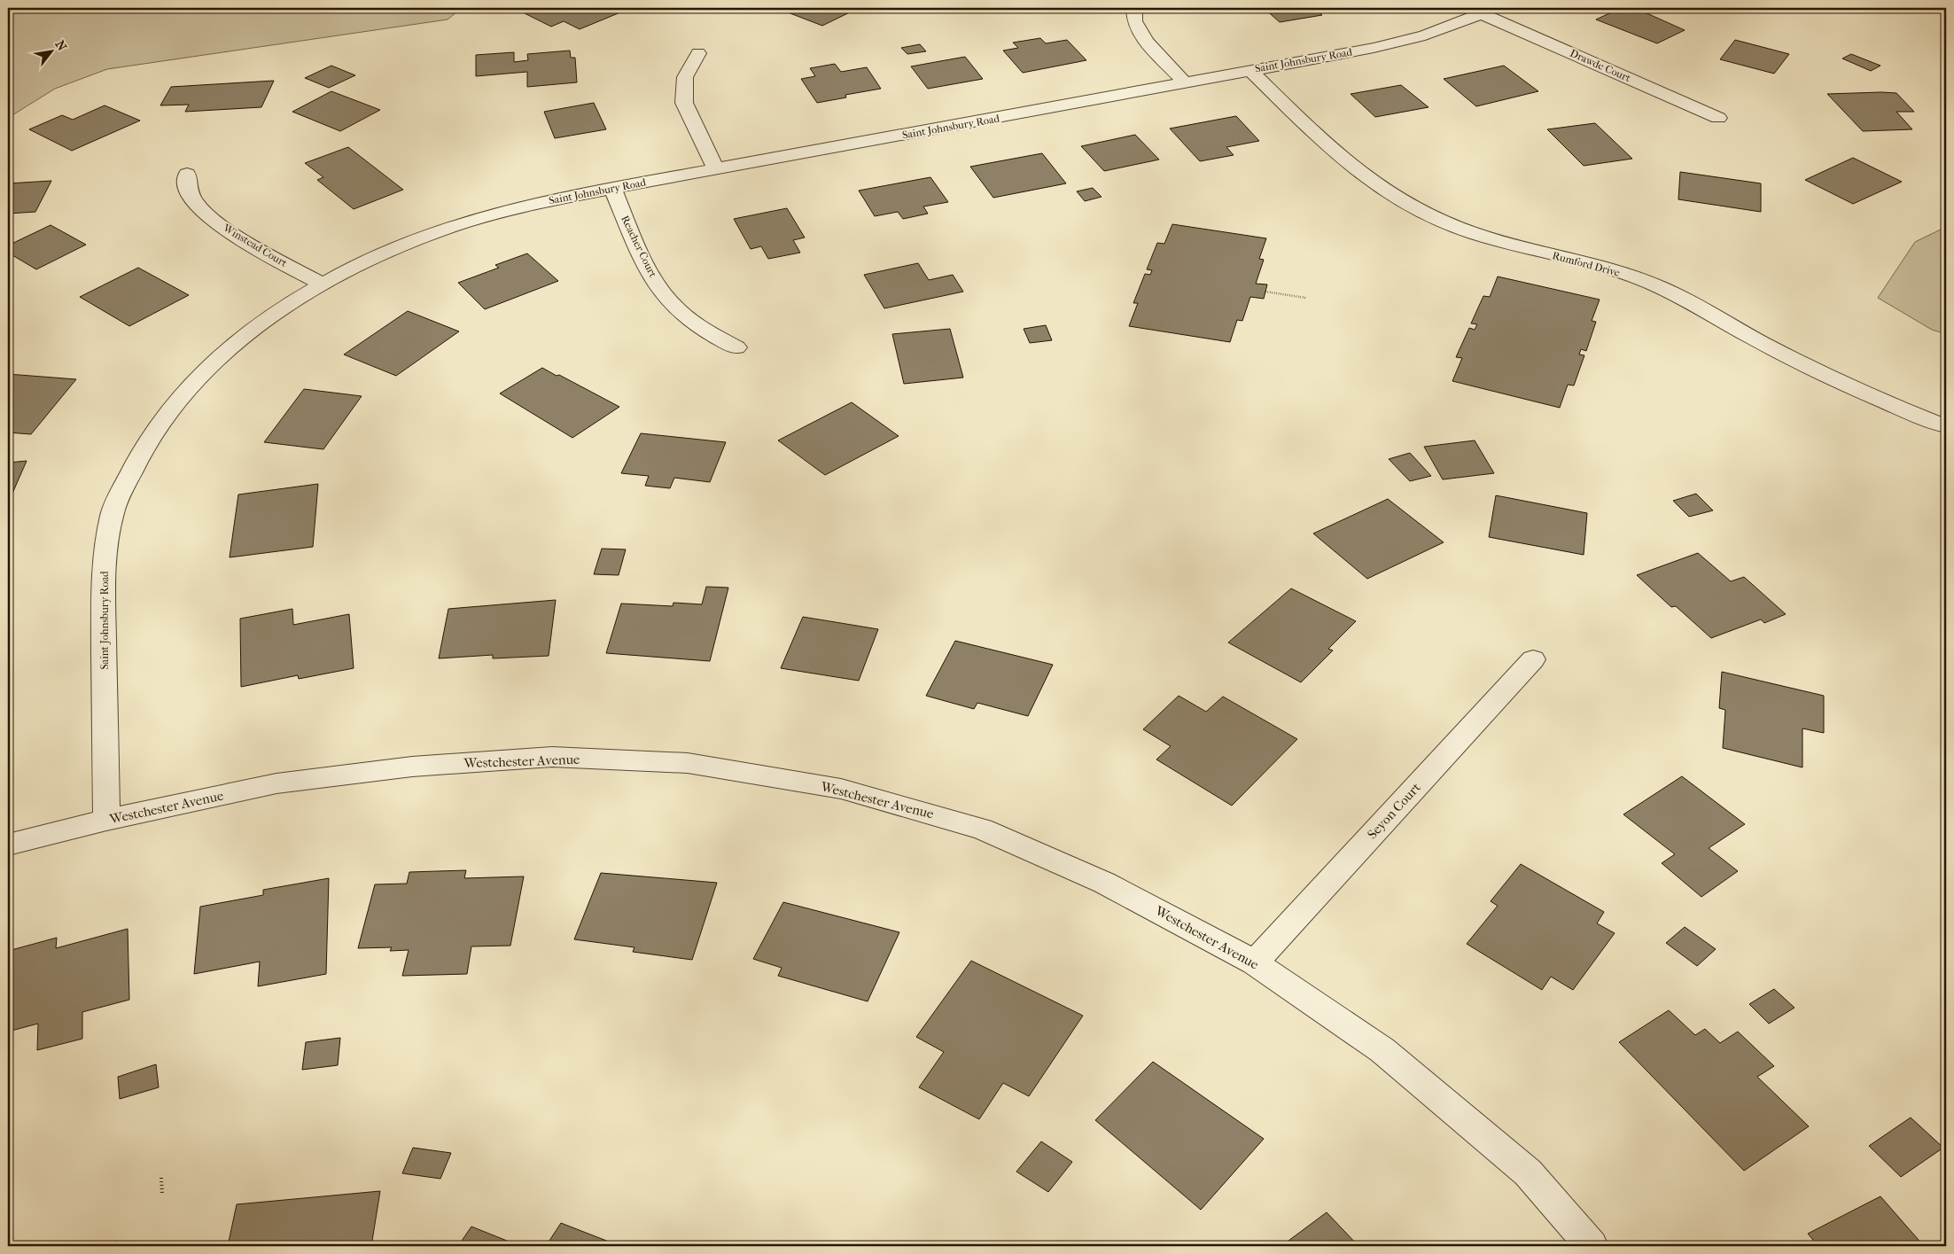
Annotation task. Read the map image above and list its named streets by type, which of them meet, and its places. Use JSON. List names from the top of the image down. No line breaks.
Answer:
{"streets":{"street":["Saint Johnsbury Road","Drawde Court","Winstead Court","Reacher Court","Rumford Drive","Westchester Avenue","Seyon Court"]},"crossings":[["Saint Johnsbury Road","Drawde Court"],["Saint Johnsbury Road","Winstead Court"],["Saint Johnsbury Road","Reacher Court"],["Saint Johnsbury Road","Rumford Drive"],["Saint Johnsbury Road","Westchester Avenue"],["Westchester Avenue","Seyon Court"]],"north":"top right"}
